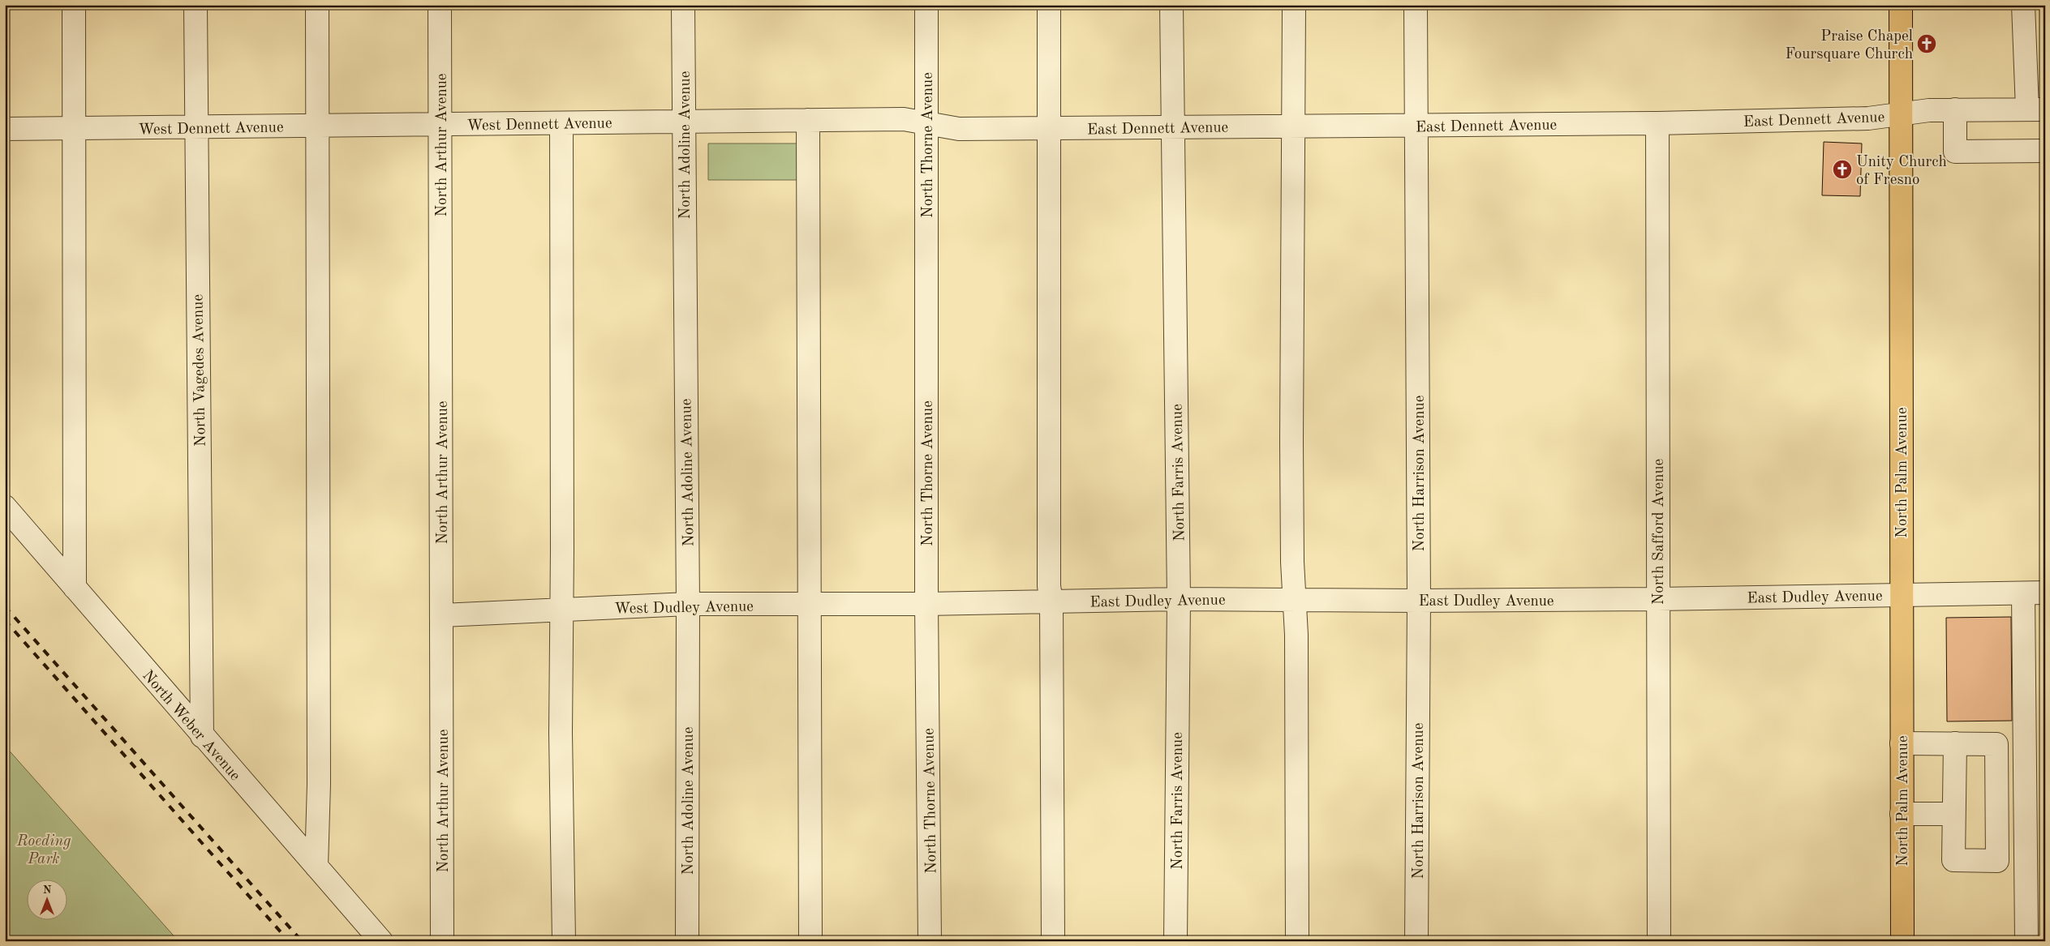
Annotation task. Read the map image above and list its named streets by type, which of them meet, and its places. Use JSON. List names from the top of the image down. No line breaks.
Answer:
{"streets":{"main road":["North Palm Avenue"],"street":["East Dennett Avenue","West Dennett Avenue","North Arthur Avenue","North Adoline Avenue","North Thorne Avenue","North Vagedes Avenue","North Farris Avenue","North Harrison Avenue","North Safford Avenue","East Dudley Avenue","West Dudley Avenue","North Weber Avenue"]},"crossings":[["East Dennett Avenue","West Dennett Avenue"],["East Dennett Avenue","North Thorne Avenue"],["East Dennett Avenue","North Farris Avenue"],["East Dennett Avenue","North Palm Avenue"],["East Dennett Avenue","North Harrison Avenue"],["East Dennett Avenue","North Safford Avenue"],["West Dennett Avenue","North Arthur Avenue"],["West Dennett Avenue","North Adoline Avenue"],["West Dennett Avenue","North Thorne Avenue"],["West Dennett Avenue","North Vagedes Avenue"],["North Arthur Avenue","West Dudley Avenue"],["North Adoline Avenue","West Dudley Avenue"],["North Thorne Avenue","East Dudley Avenue"],["North Thorne Avenue","West Dudley Avenue"],["North Vagedes Avenue","North Weber Avenue"],["North Farris Avenue","East Dudley Avenue"],["North Palm Avenue","East Dudley Avenue"],["North Harrison Avenue","East Dudley Avenue"],["North Safford Avenue","East Dudley Avenue"],["East Dudley Avenue","West Dudley Avenue"]],"parks":["Roeding Park"],"places":{"church":["Praise Chapel Foursquare Church","Unity Church of Fresno"]},"north":"top"}
